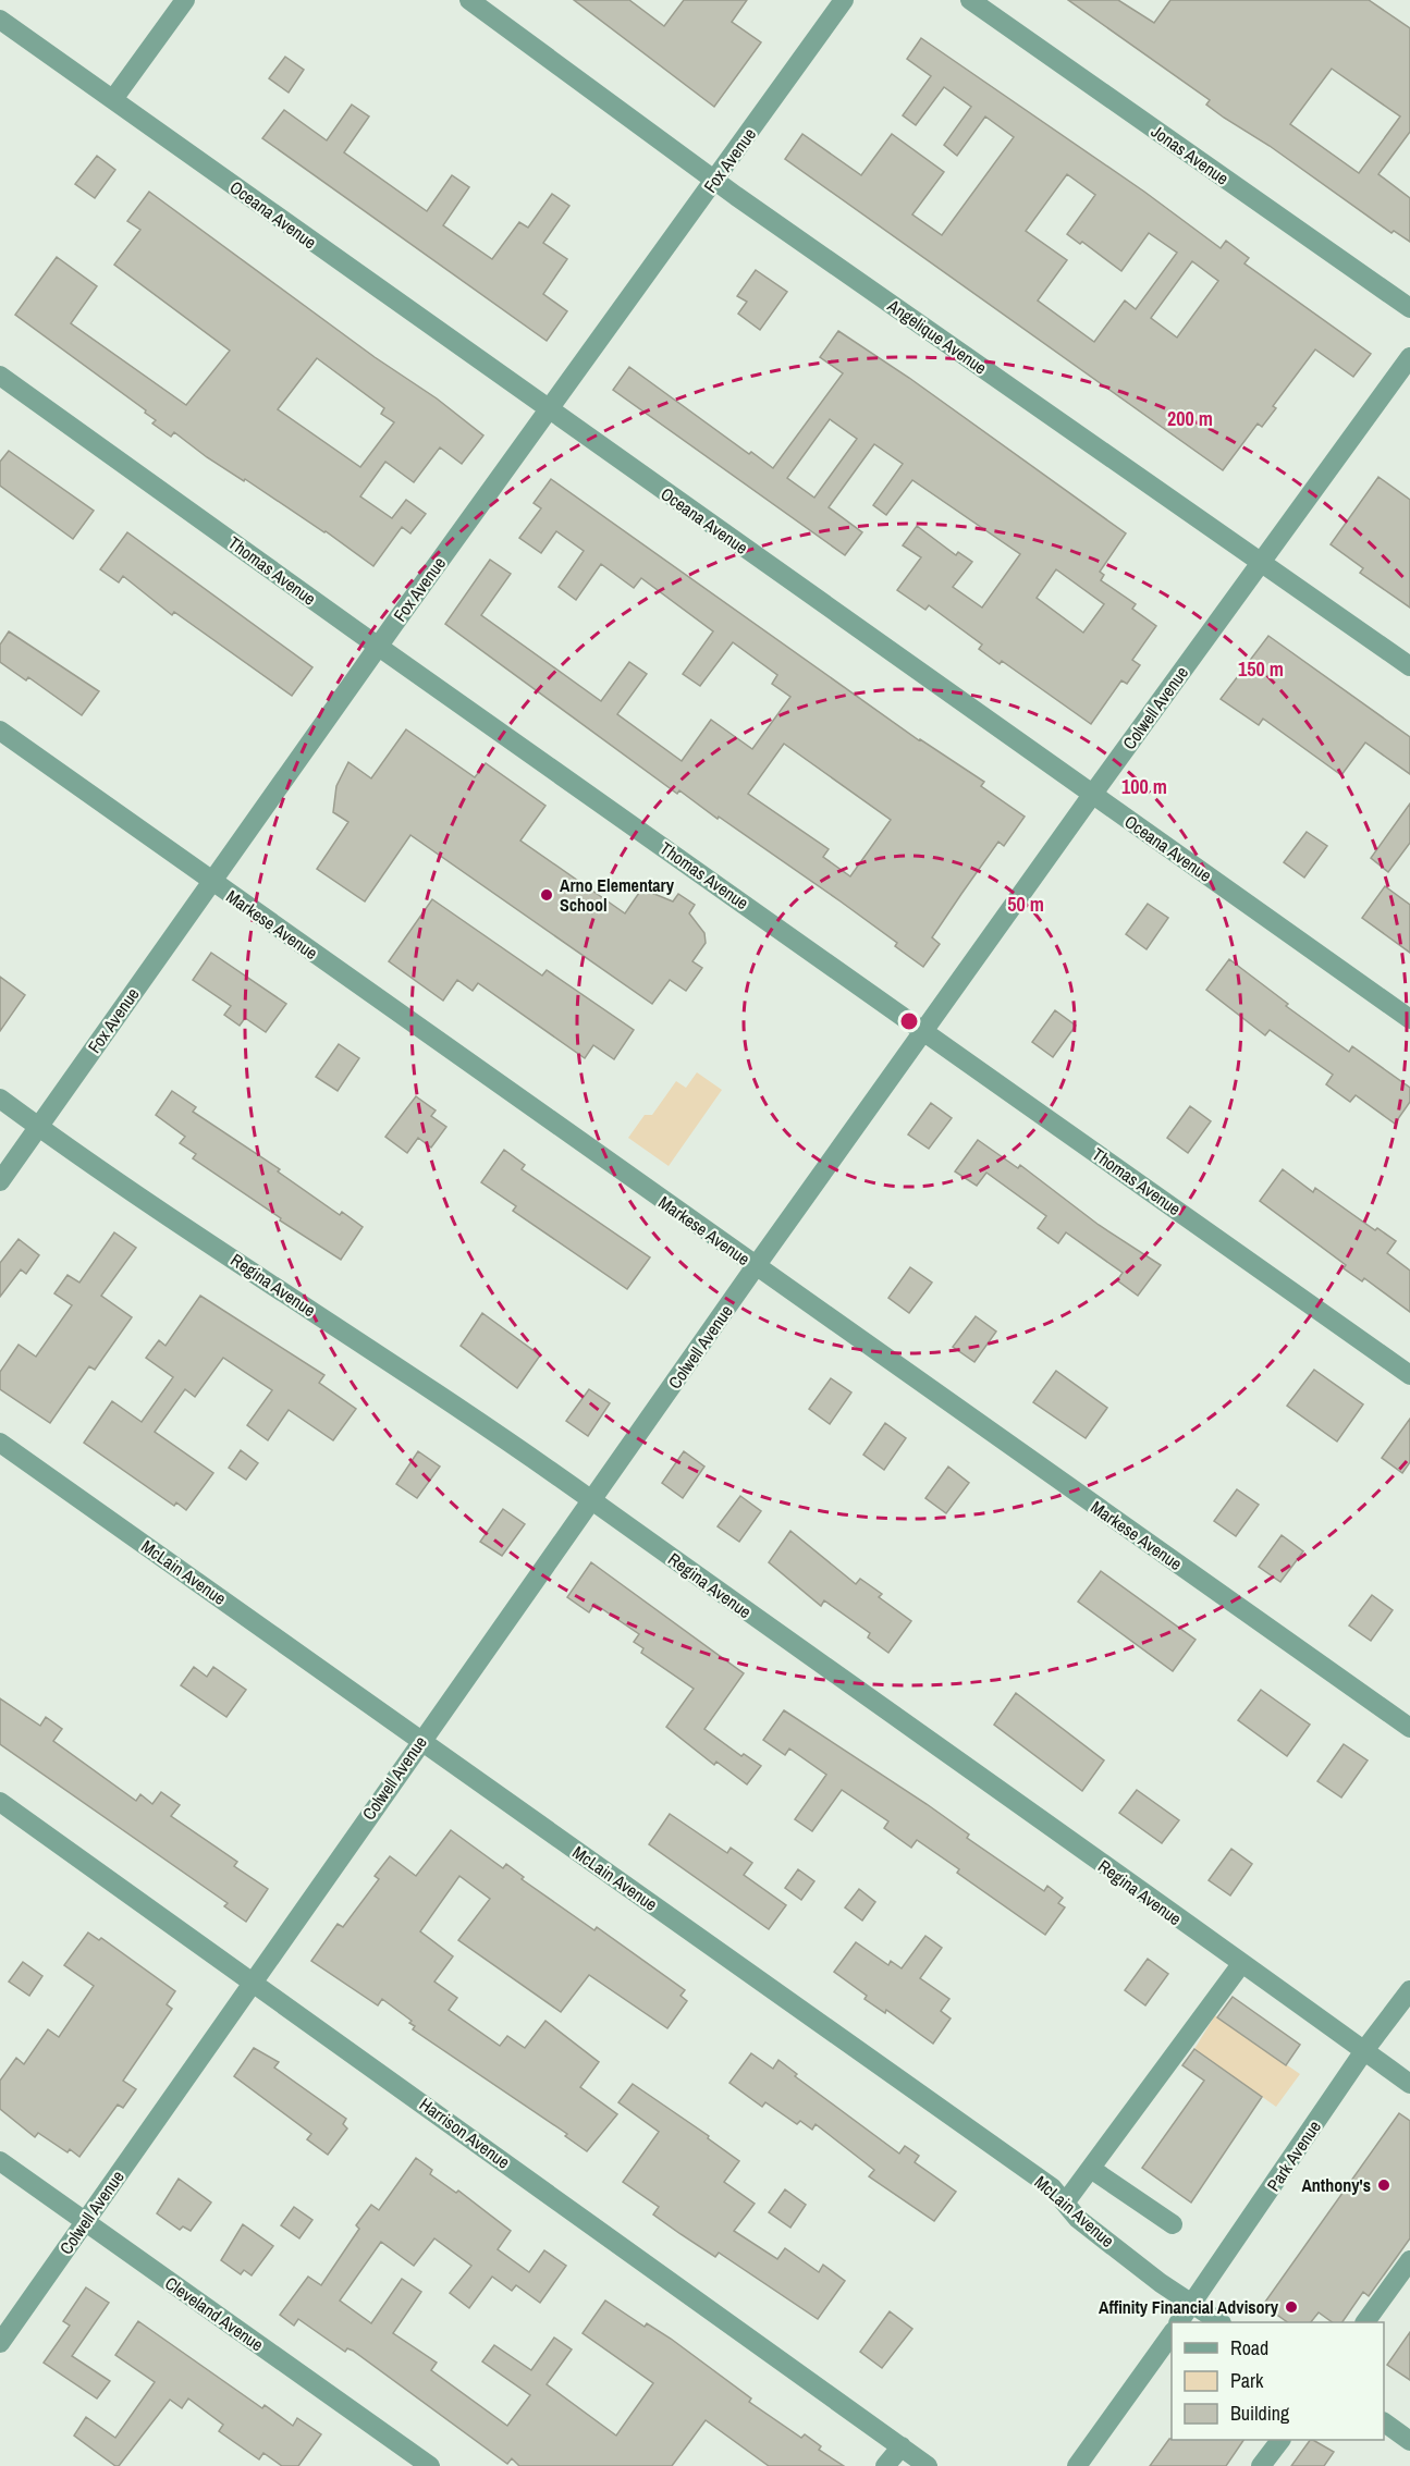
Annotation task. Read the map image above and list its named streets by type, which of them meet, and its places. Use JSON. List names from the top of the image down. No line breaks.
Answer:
{"streets":{"street":["Jonas Avenue","Fox Avenue","Oceana Avenue","Angelique Avenue","Thomas Avenue","Colwell Avenue","Markese Avenue","Regina Avenue","McLain Avenue","Harrison Avenue","Park Avenue","Cleveland Avenue"]},"crossings":[["Fox Avenue","Oceana Avenue"],["Fox Avenue","Angelique Avenue"],["Fox Avenue","Thomas Avenue"],["Fox Avenue","Markese Avenue"],["Fox Avenue","Regina Avenue"],["Oceana Avenue","Colwell Avenue"],["Angelique Avenue","Colwell Avenue"],["Thomas Avenue","Colwell Avenue"],["Colwell Avenue","Markese Avenue"],["Colwell Avenue","Regina Avenue"],["Colwell Avenue","McLain Avenue"],["Colwell Avenue","Harrison Avenue"],["Colwell Avenue","Cleveland Avenue"],["Regina Avenue","Park Avenue"],["McLain Avenue","Park Avenue"]],"places":["Arno Elementary School","Anthony's","Affinity Financial Advisory"],"legend":["Road","Park","Building"],"rings":["200 m","150 m","100 m","50 m"]}
